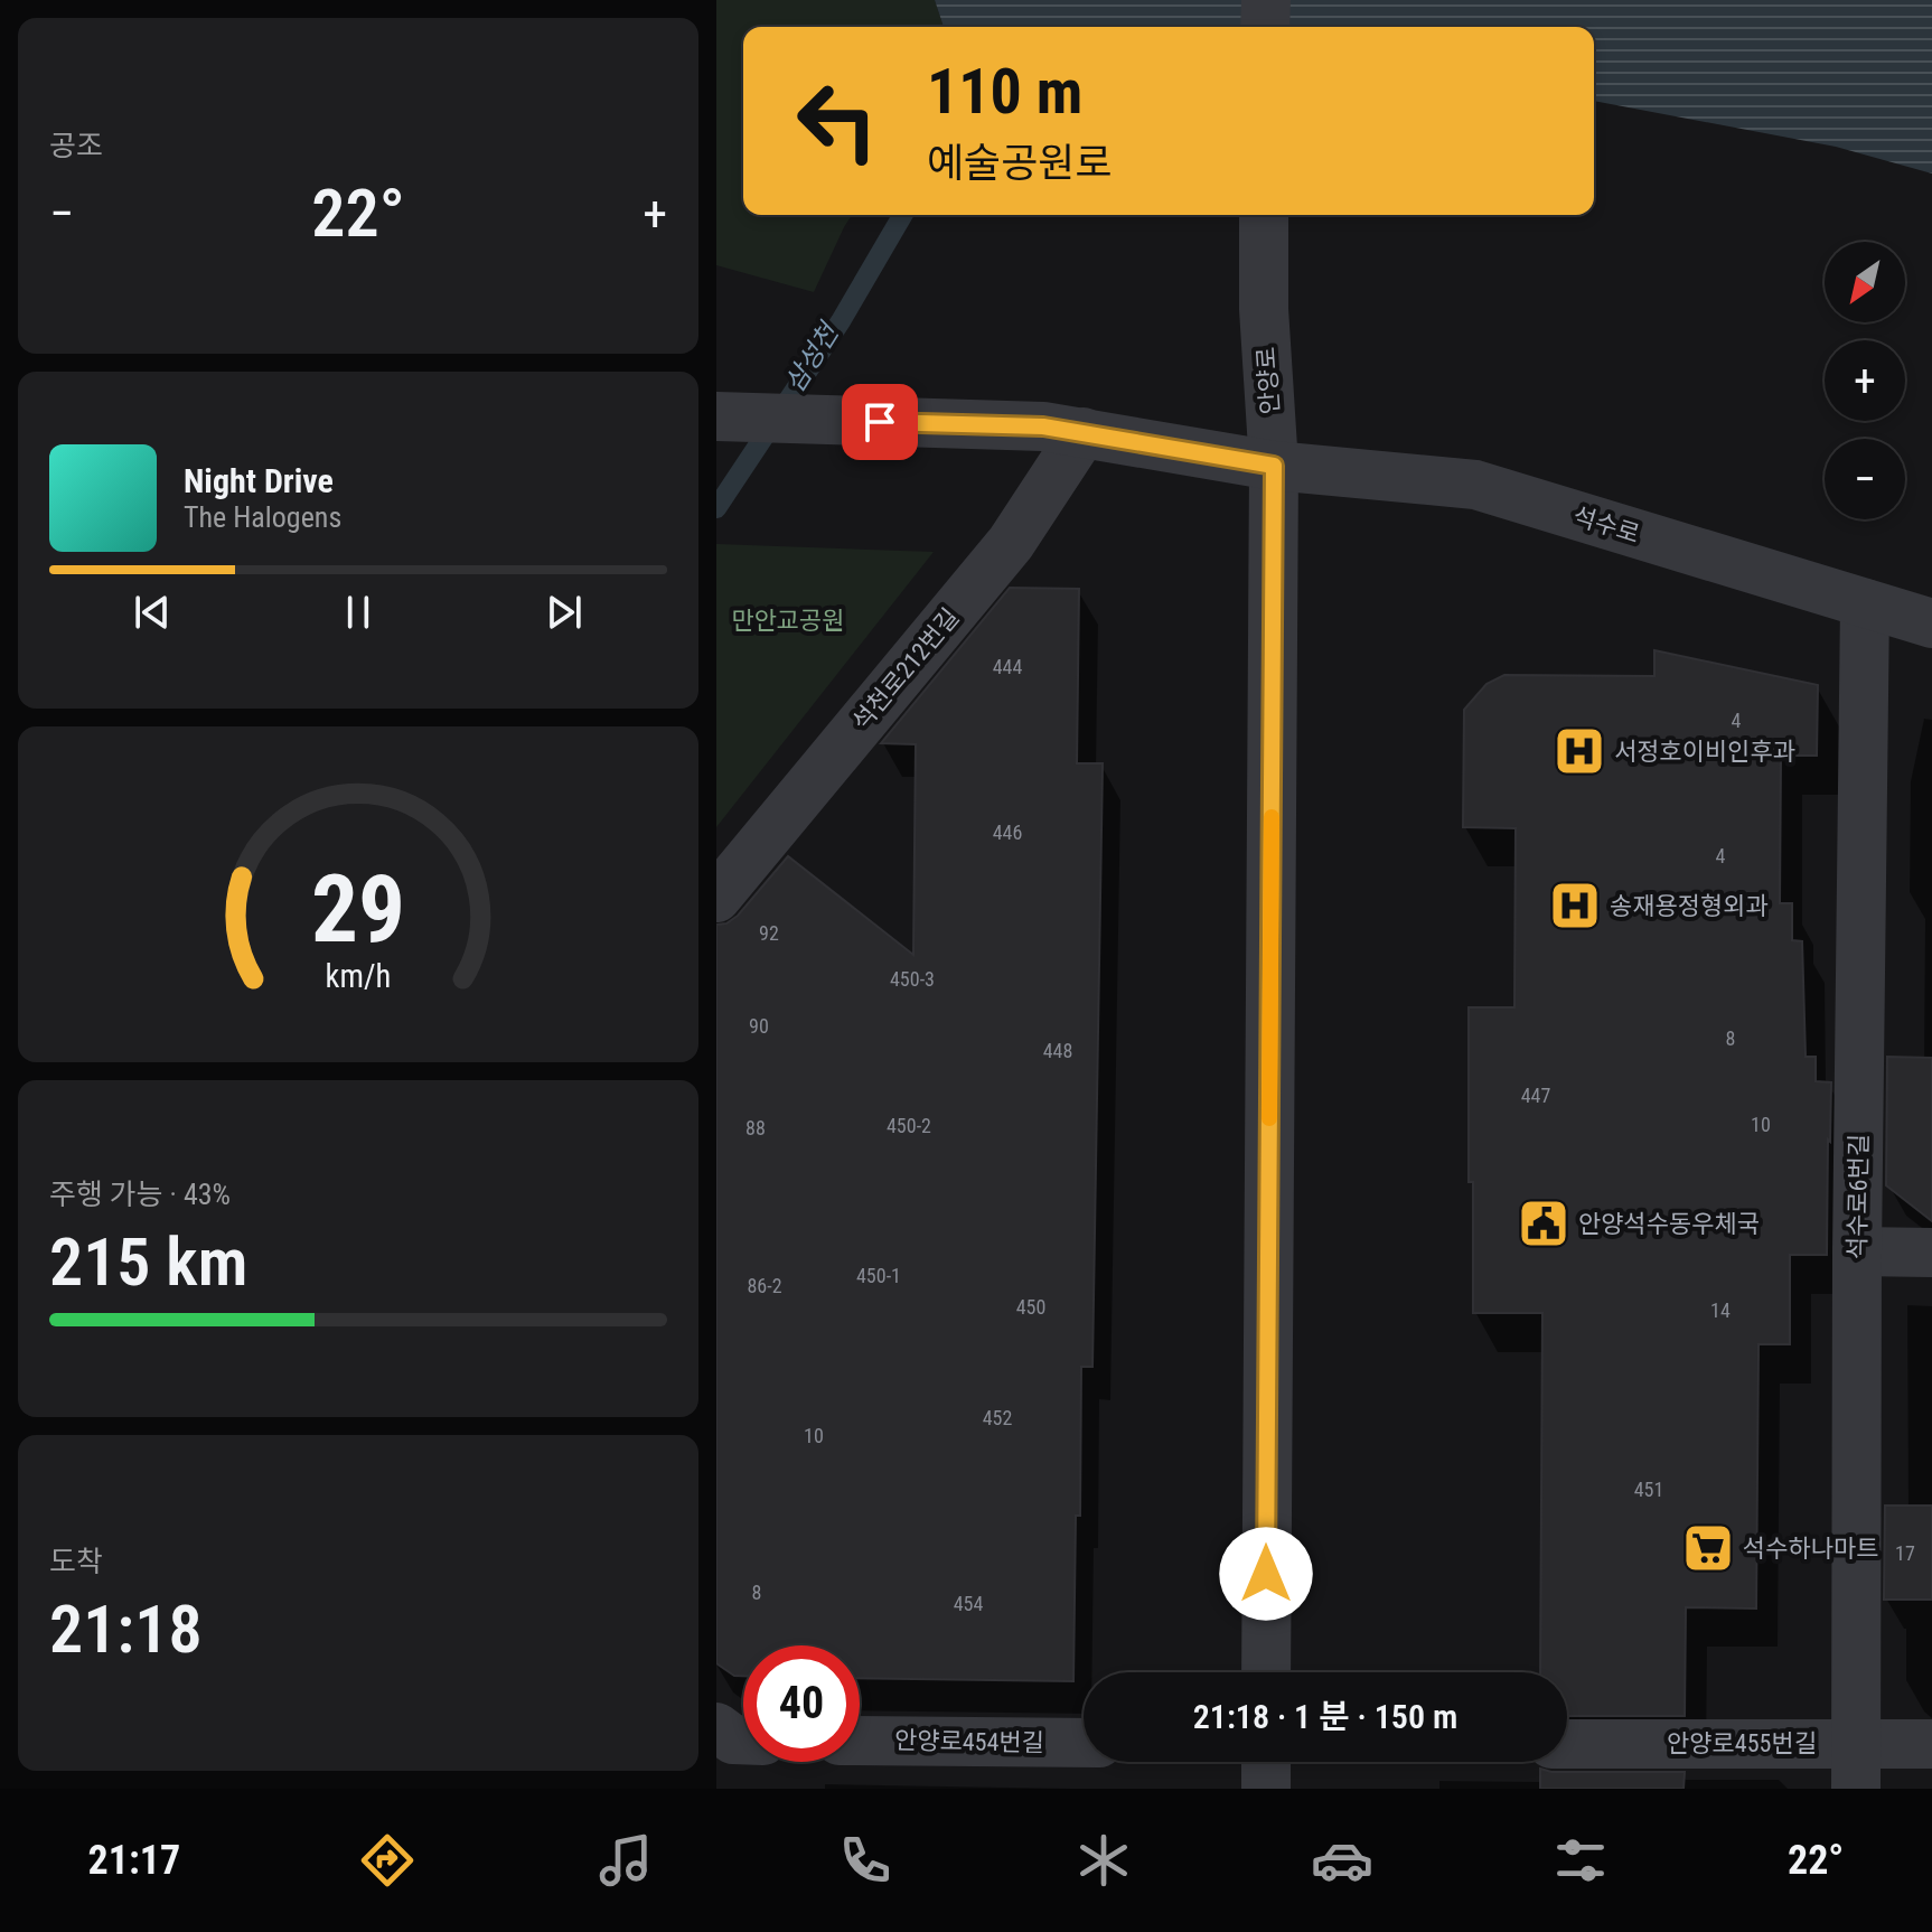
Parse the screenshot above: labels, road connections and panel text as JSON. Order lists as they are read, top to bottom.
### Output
{
  "streets": {
    "street": [
      "안양로",
      "석수로",
      "석천로212번길",
      "석수로6번길",
      "안양로454번길",
      "안양로455번길"
    ]
  },
  "crossings": [
    ["안양로", "석수로"],
    ["석수로", "석천로212번길"],
    ["석수로", "석수로6번길"],
    ["석수로6번길", "안양로455번길"]
  ],
  "water": ["삼성천"],
  "parks": ["만안교공원"],
  "places": {
    "hospital": ["서정호이비인후과", "송재용정형외과"],
    "public building": ["안양석수동우체국"],
    "supermarket": ["석수하나마트"]
  },
  "house_numbers": [
    "444",
    "4",
    "446",
    "4",
    "92",
    "450-3",
    "90",
    "8",
    "448",
    "447",
    "10",
    "450-2",
    "88",
    "450-1",
    "86-2",
    "450",
    "14",
    "452",
    "10",
    "451",
    "17",
    "8",
    "454"
  ],
  "north": "bottom left",
  "page": {
    "tile": [
      "공조",
      ["주행 가능 · 43%", "215 km"],
      ["도착", "21:18"]
    ],
    "turn": ["110 m", "예술공원로"],
    "heat": ["−", "22°", "+"],
    "map_buttons": ["+", "−"],
    "song": ["Night Drive", "The Halogens"],
    "limit": "40",
    "trip": "21:18 · 1 분 · 150 m",
    "tabs": ["21:17", "22°"],
    "gauge": ["29", "km/h"]
  }
}
